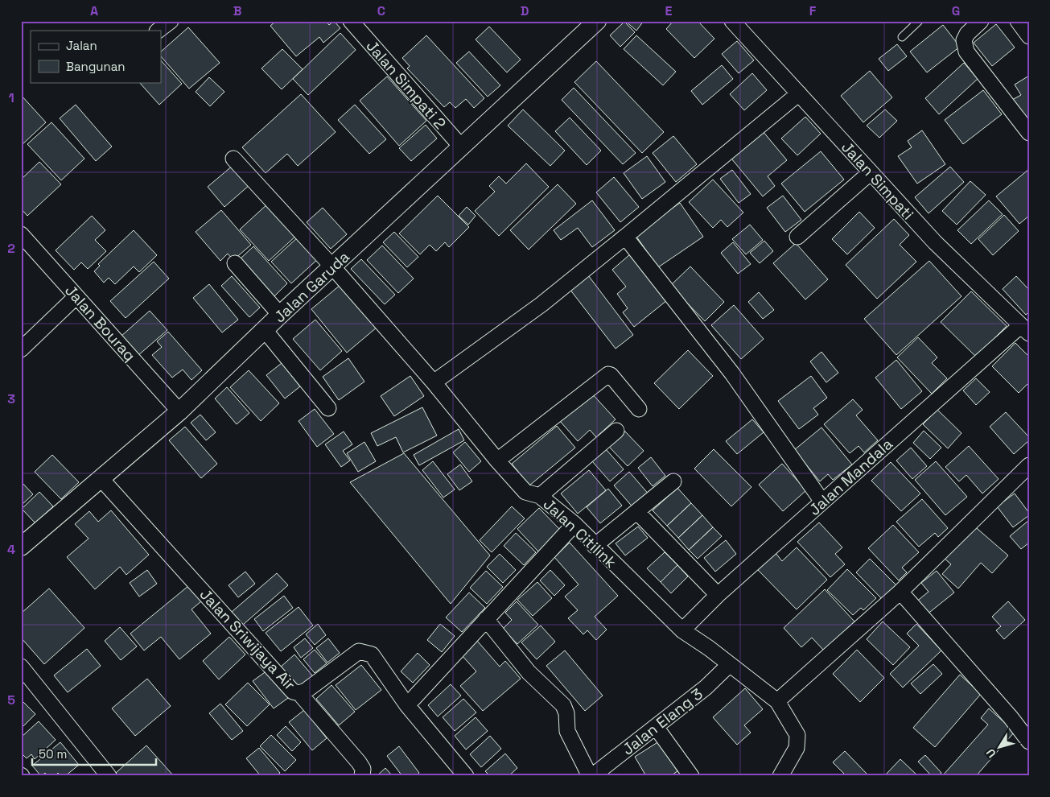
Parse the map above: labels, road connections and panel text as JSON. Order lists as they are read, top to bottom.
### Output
{
  "streets": {
    "street": [
      "Jalan Simpati 2",
      "Jalan Simpati",
      "Jalan Garuda",
      "Jalan Bouraq",
      "Jalan Mandala",
      "Jalan Citilink",
      "Jalan Sriwijaya Air",
      "Jalan Elang 3"
    ]
  },
  "crossings": [
    ["Jalan Simpati 2", "Jalan Garuda"],
    ["Jalan Simpati", "Jalan Mandala"],
    ["Jalan Garuda", "Jalan Bouraq"],
    ["Jalan Garuda", "Jalan Citilink"],
    ["Jalan Garuda", "Jalan Sriwijaya Air"],
    ["Jalan Mandala", "Jalan Citilink"],
    ["Jalan Citilink", "Jalan Elang 3"]
  ],
  "legend": ["Jalan", "Bangunan"],
  "scale_bar": "50 m",
  "north": "bottom left",
  "grid": {
    "columns": [
      "A",
      "B",
      "C",
      "D",
      "E",
      "F",
      "G"
    ],
    "rows": [
      "1",
      "2",
      "3",
      "4",
      "5"
    ]
  }
}
